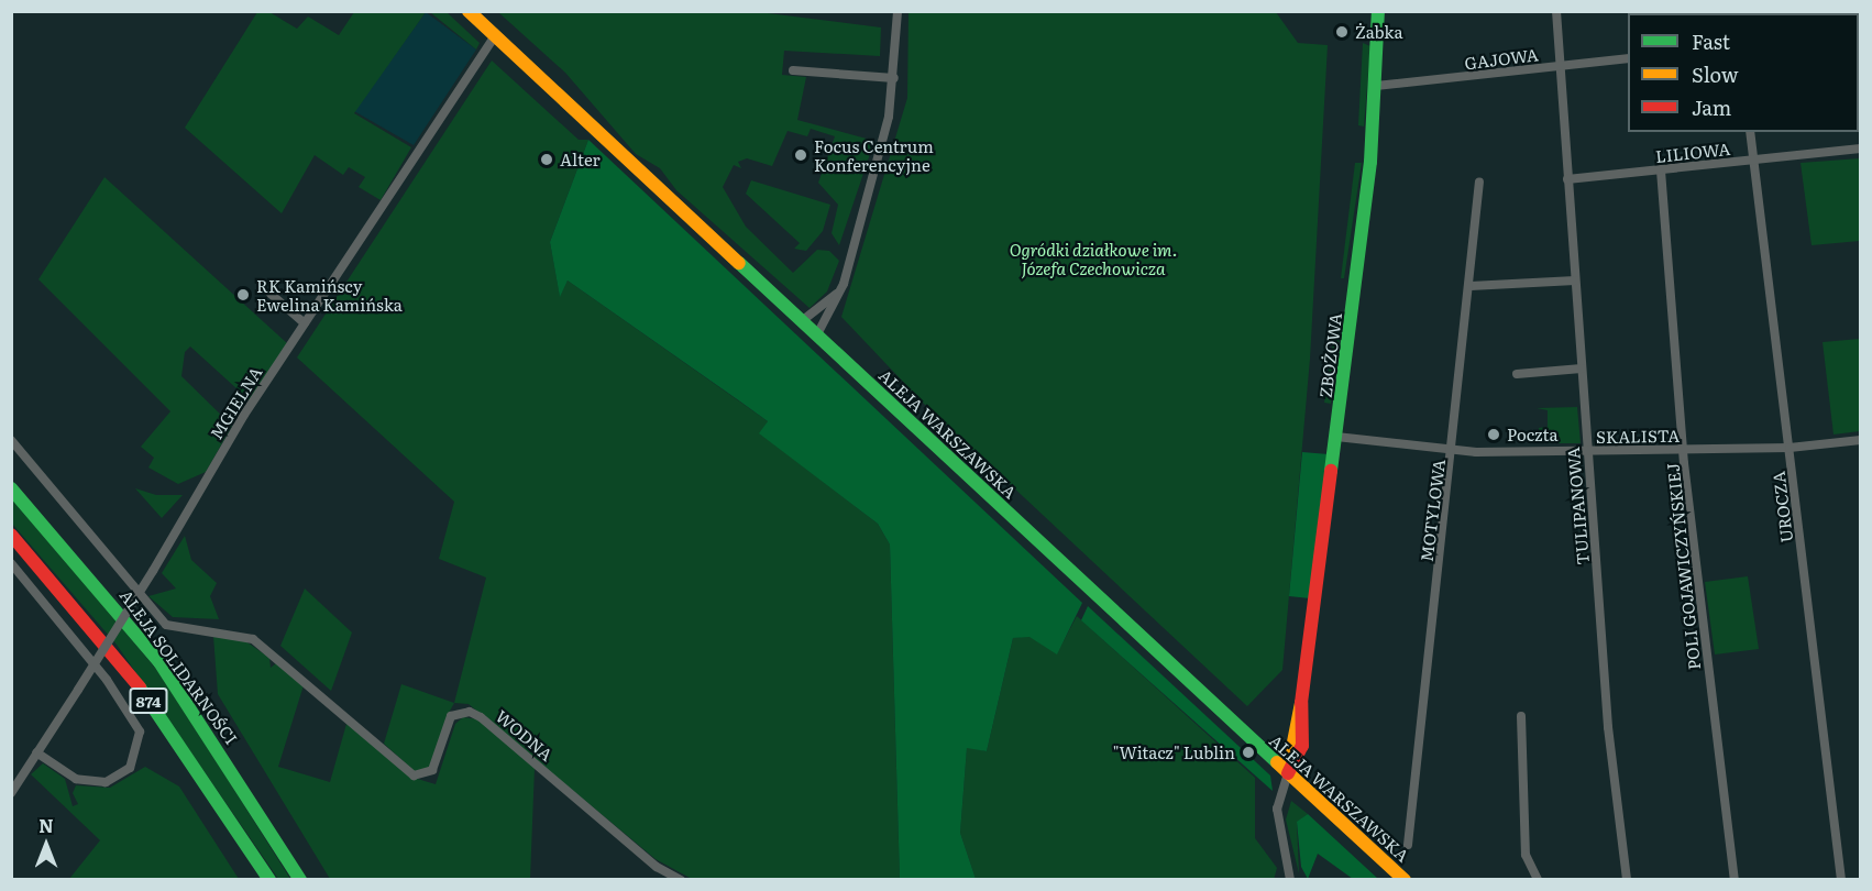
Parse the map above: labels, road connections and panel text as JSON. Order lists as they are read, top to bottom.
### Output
{
  "streets": {
    "street": [
      "GAJOWA",
      "LILIOWA",
      "ZBOŻOWA",
      "MGIELNA",
      "ALEJA WARSZAWSKA",
      "SKALISTA",
      "TULIPANOWA",
      "UROCZA",
      "MOTYLOWA",
      "POLI GOJAWICZYŃSKIEJ",
      "ALEJA SOLIDARNOŚCI",
      "874",
      "WODNA"
    ]
  },
  "crossings": [
    ["GAJOWA", "ZBOŻOWA"],
    ["GAJOWA", "TULIPANOWA"],
    ["LILIOWA", "TULIPANOWA"],
    ["LILIOWA", "UROCZA"],
    ["LILIOWA", "POLI GOJAWICZYŃSKIEJ"],
    ["ZBOŻOWA", "ALEJA WARSZAWSKA"],
    ["ZBOŻOWA", "SKALISTA"],
    ["MGIELNA", "ALEJA WARSZAWSKA"],
    ["SKALISTA", "TULIPANOWA"],
    ["SKALISTA", "UROCZA"],
    ["SKALISTA", "MOTYLOWA"],
    ["SKALISTA", "POLI GOJAWICZYŃSKIEJ"]
  ],
  "parks": ["Ogródki działkowe im. Józefa Czechowicza"],
  "places": [
    "Żabka",
    "Focus Centrum Konferencyjne",
    "Alter",
    "RK Kamińscy Ewelina Kamińska",
    "Poczta",
    "\"Witacz\" Lublin"
  ],
  "legend": ["Fast", "Slow", "Jam"],
  "north": "top"
}
